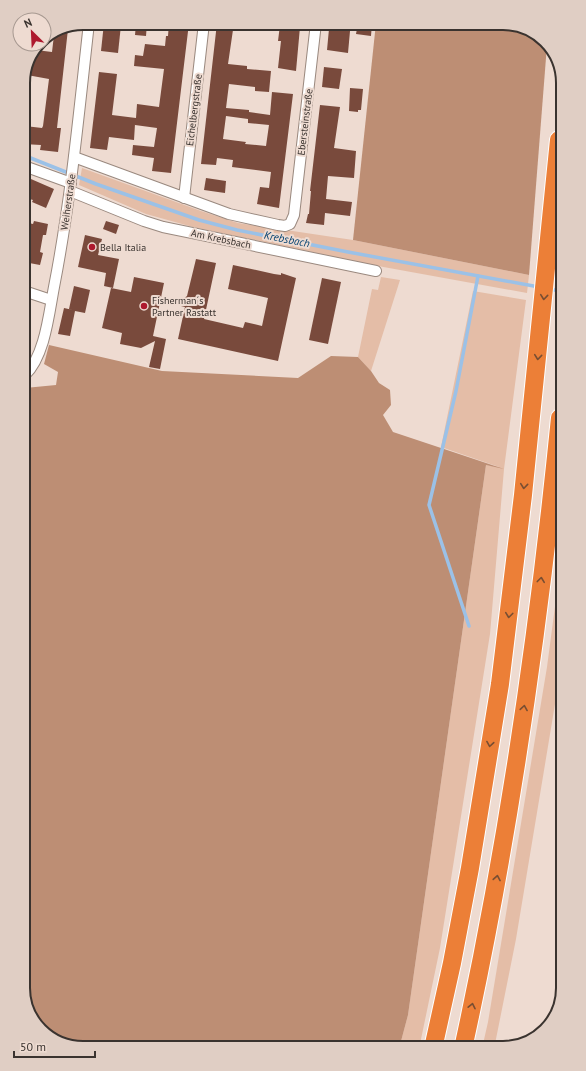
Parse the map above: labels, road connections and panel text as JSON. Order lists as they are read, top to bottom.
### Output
{
  "streets": {
    "street": [
      "Eichelbergstraße",
      "Ebersteinstraße",
      "Weiherstraße",
      "Am Krebsbach"
    ]
  },
  "crossings": [
    ["Eichelbergstraße", "Ebersteinstraße"],
    ["Weiherstraße", "Am Krebsbach"]
  ],
  "water": ["Krebsbach"],
  "places": ["Bella Italia", "Fisherman´s Partner Rastatt"],
  "scale_bar": "50 m",
  "north": "top left"
}
